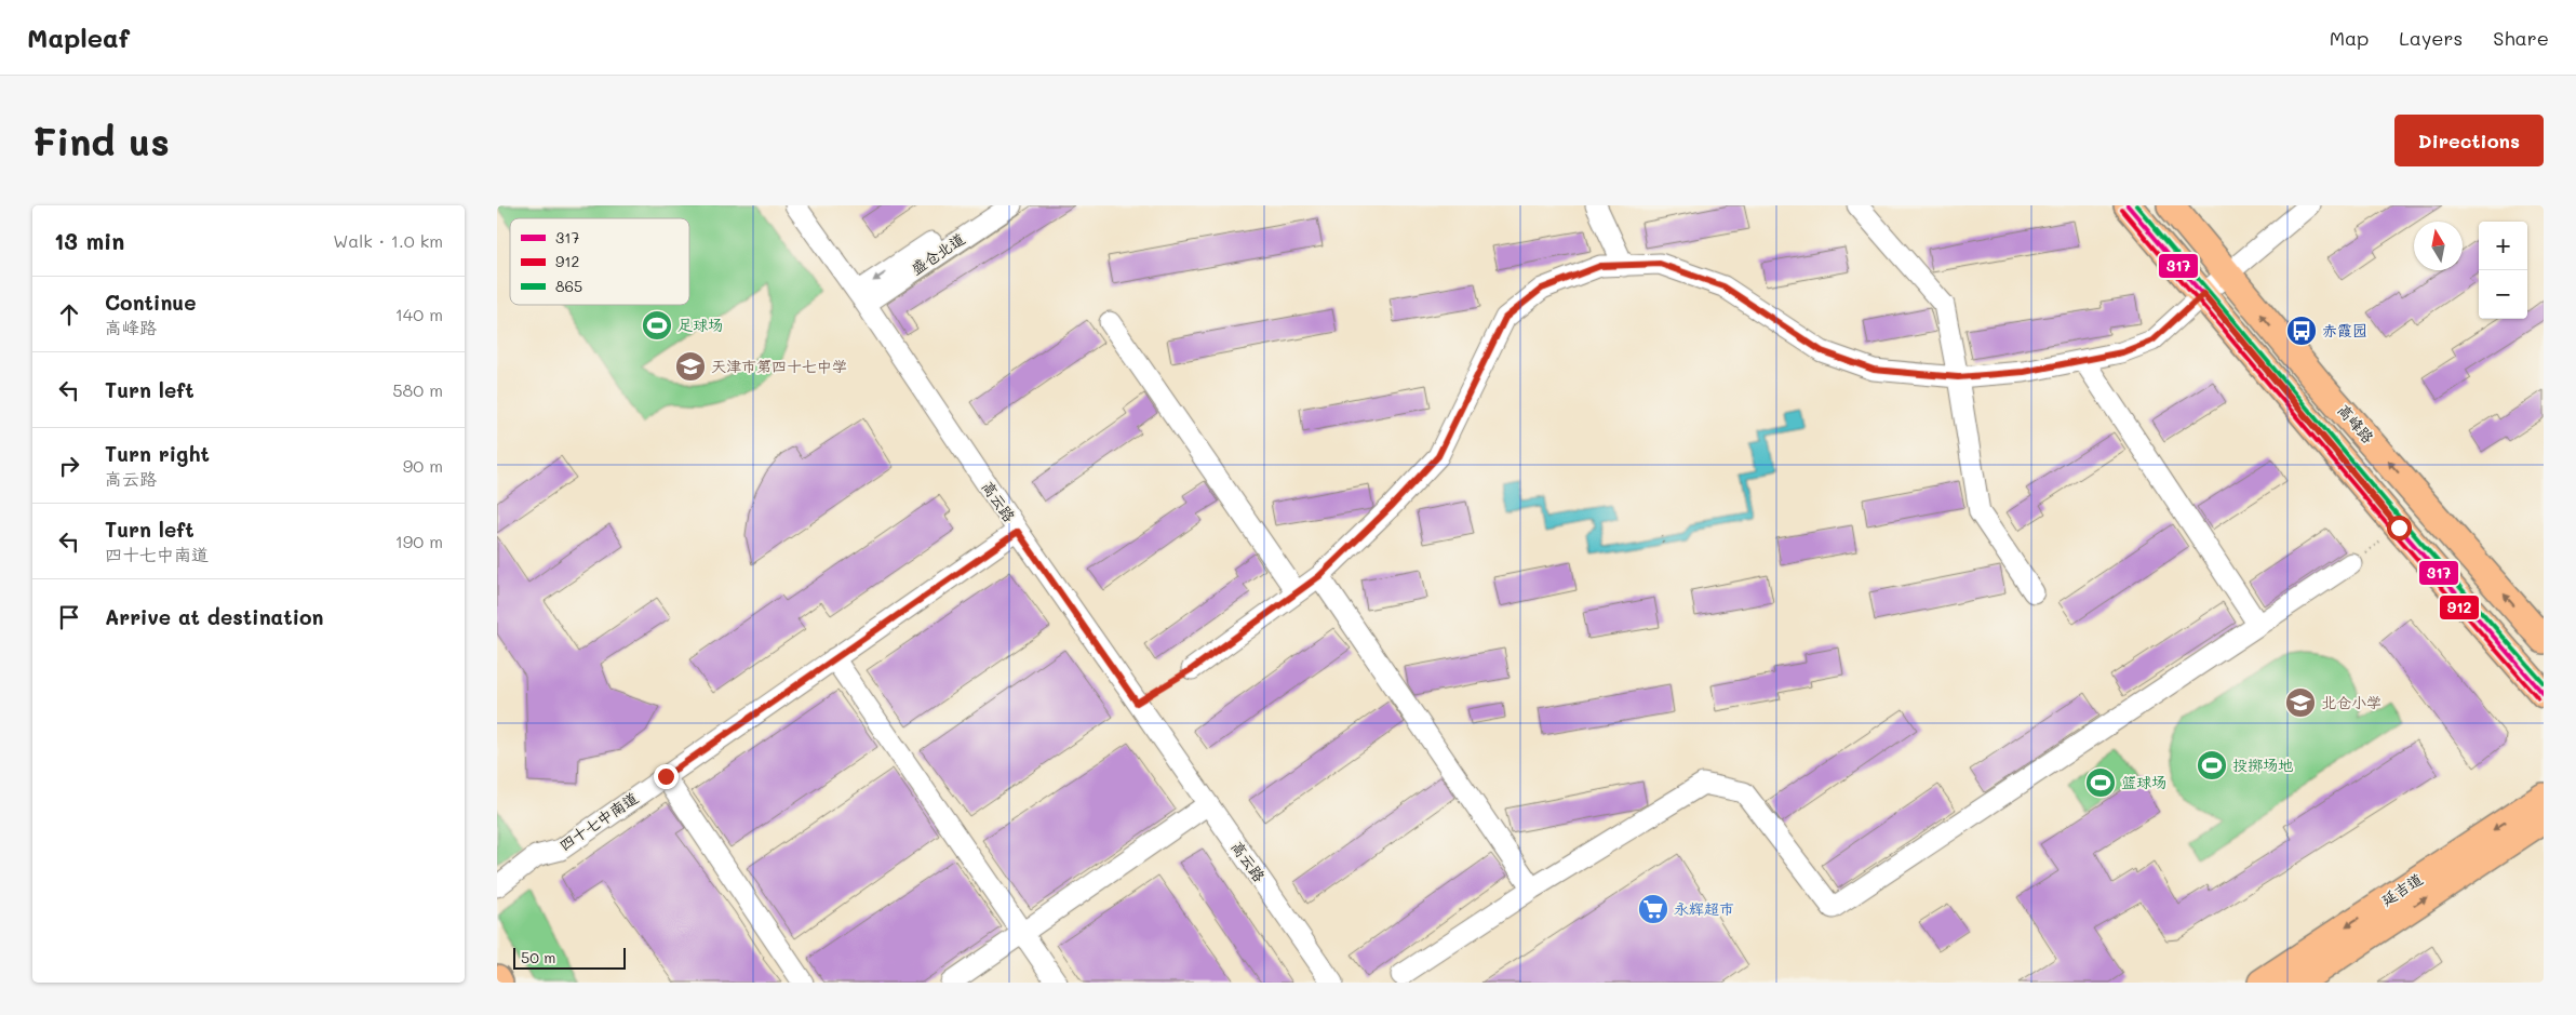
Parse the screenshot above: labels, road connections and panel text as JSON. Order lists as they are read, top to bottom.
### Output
{
  "streets": {
    "main road": ["高峰路", "延吉道"],
    "street": ["盛仓北道", "高云路", "四十七中南道"]
  },
  "crossings": [
    ["盛仓北道", "高云路"],
    ["高云路", "四十七中南道"]
  ],
  "places": {
    "sports": ["足球场", "投掷场地", "篮球场"],
    "bus stop": ["赤霞园"],
    "school or university": ["天津市第四十七中学", "北仓小学"],
    "supermarket": ["永辉超市"]
  },
  "lines": ["transit line 317", "transit line 865", "transit line 912"],
  "legend": ["317", "912", "865"],
  "scale_bar": "50 m",
  "north": "top",
  "page": {
    "header": "Mapleaf",
    "nav": ["Map", "Layers", "Share"],
    "buttons": "Directions",
    "title": "Find us",
    "heading": ["13 min", "Walk · 1.0 km"],
    "map_buttons": ["+", "−"],
    "list": [
      ["Continue", "高峰路", "140 m"],
      ["Turn left", "580 m"],
      ["Turn right", "高云路", "90 m"],
      ["Turn left", "四十七中南道", "190 m"],
      "Arrive at destination"
    ],
    "scale": "50 m"
  }
}
